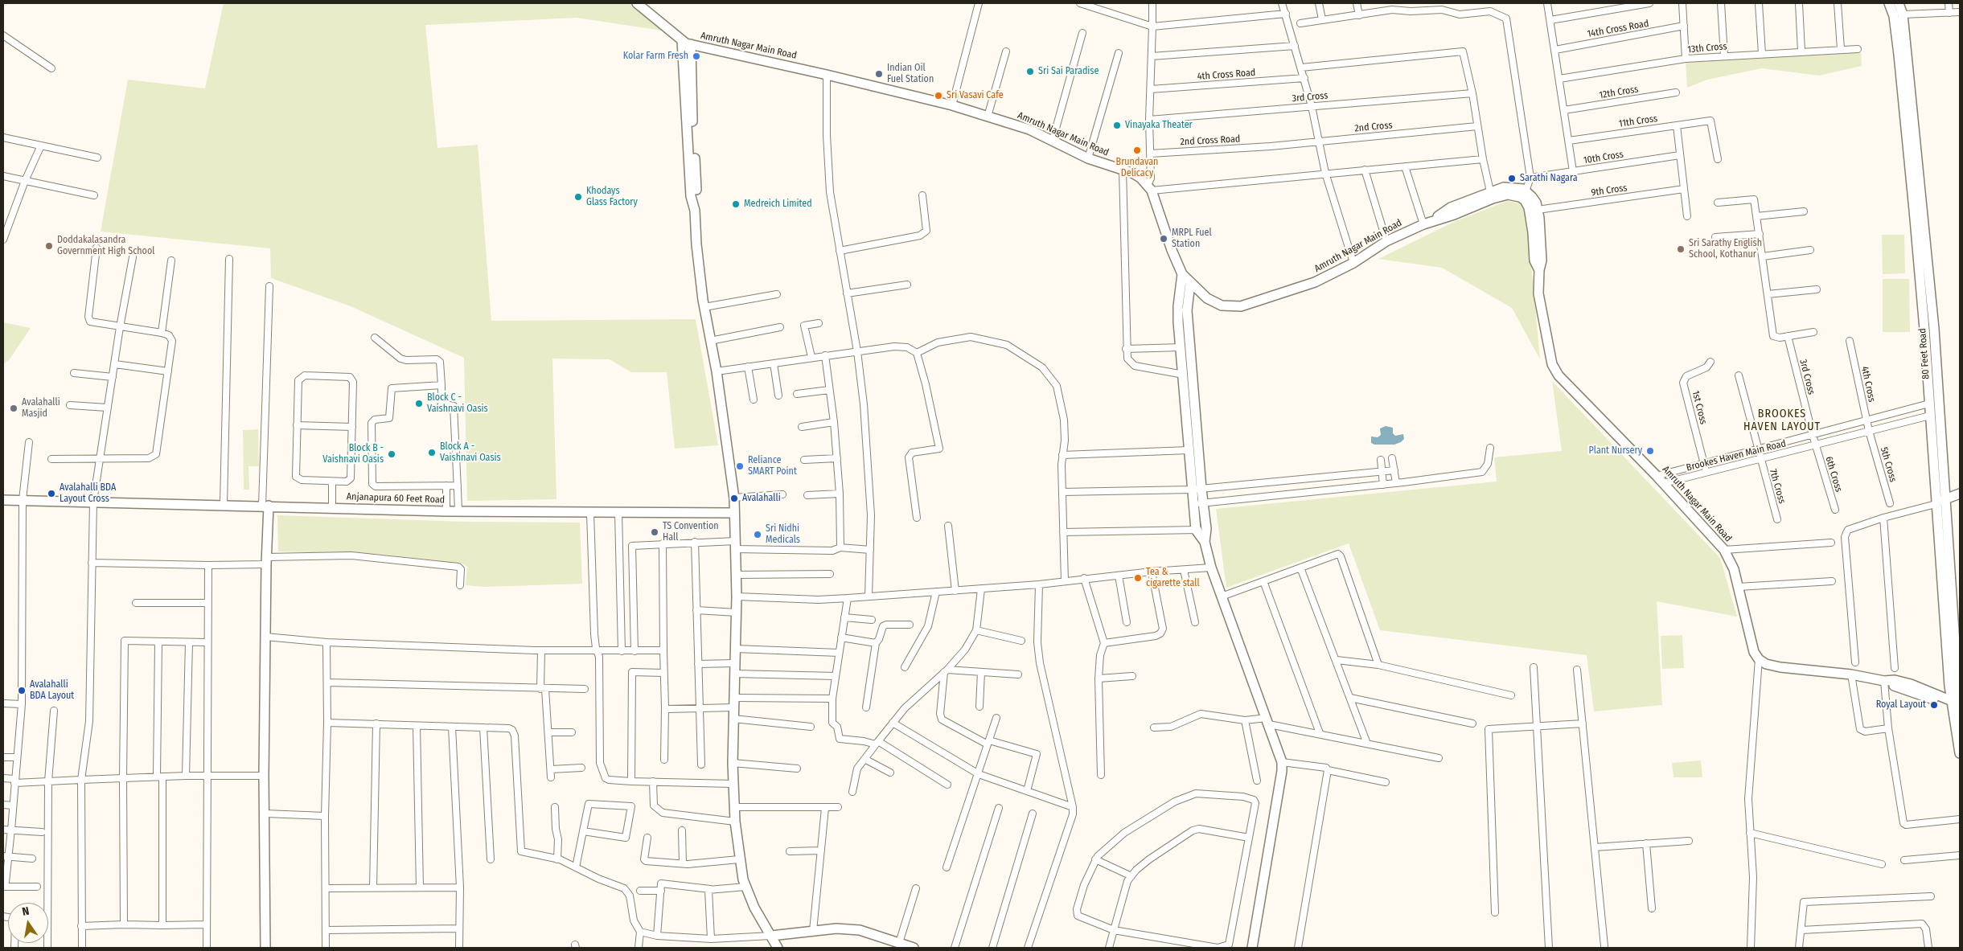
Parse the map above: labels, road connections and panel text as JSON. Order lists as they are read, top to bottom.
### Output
{
  "streets": {
    "street": [
      "14th Cross Road",
      "Amruth Nagar Main Road",
      "13th Cross",
      "4th Cross Road",
      "12th Cross",
      "3rd Cross",
      "11th Cross",
      "2nd Cross",
      "2nd Cross Road",
      "10th Cross",
      "9th Cross",
      "80 Feet Road",
      "4th Cross",
      "1st Cross",
      "Brookes Haven Main Road",
      "5th Cross",
      "6th Cross",
      "7th Cross",
      "Anjanapura 60 Feet Road"
    ]
  },
  "crossings": [
    ["Amruth Nagar Main Road", "9th Cross"],
    ["Amruth Nagar Main Road", "Brookes Haven Main Road"],
    ["3rd Cross", "Brookes Haven Main Road"],
    ["3rd Cross", "6th Cross"],
    ["2nd Cross", "2nd Cross Road"],
    ["80 Feet Road", "Brookes Haven Main Road"],
    ["4th Cross", "Brookes Haven Main Road"],
    ["4th Cross", "5th Cross"],
    ["1st Cross", "Brookes Haven Main Road"],
    ["Brookes Haven Main Road", "5th Cross"],
    ["Brookes Haven Main Road", "6th Cross"],
    ["Brookes Haven Main Road", "7th Cross"]
  ],
  "districts": ["BROOKES HAVEN LAYOUT"],
  "places": [
    "Kolar Farm Fresh",
    "Sri Sai Paradise",
    "Indian Oil Fuel Station",
    "Sri Vasavi Cafe",
    "Vinayaka Theater",
    "Brundavan Delicacy",
    "Sarathi Nagara",
    "Khodays Glass Factory",
    "Medreich Limited",
    "MRPL Fuel Station",
    "Doddakalasandra Government High School",
    "Sri Sarathy English School, Kothanur",
    "Block C - Vaishnavi Oasis",
    "Avalahalli Masjid",
    "Plant Nursery",
    "Block A - Vaishnavi Oasis",
    "Block B - Vaishnavi Oasis",
    "Reliance SMART Point",
    "Avalahalli BDA Layout Cross",
    "Avalahalli",
    "TS Convention Hall",
    "Sri Nidhi Medicals",
    "Tea & cigarette stall",
    "Avalahalli BDA Layout",
    "Royal Layout"
  ],
  "north": "top"
}
